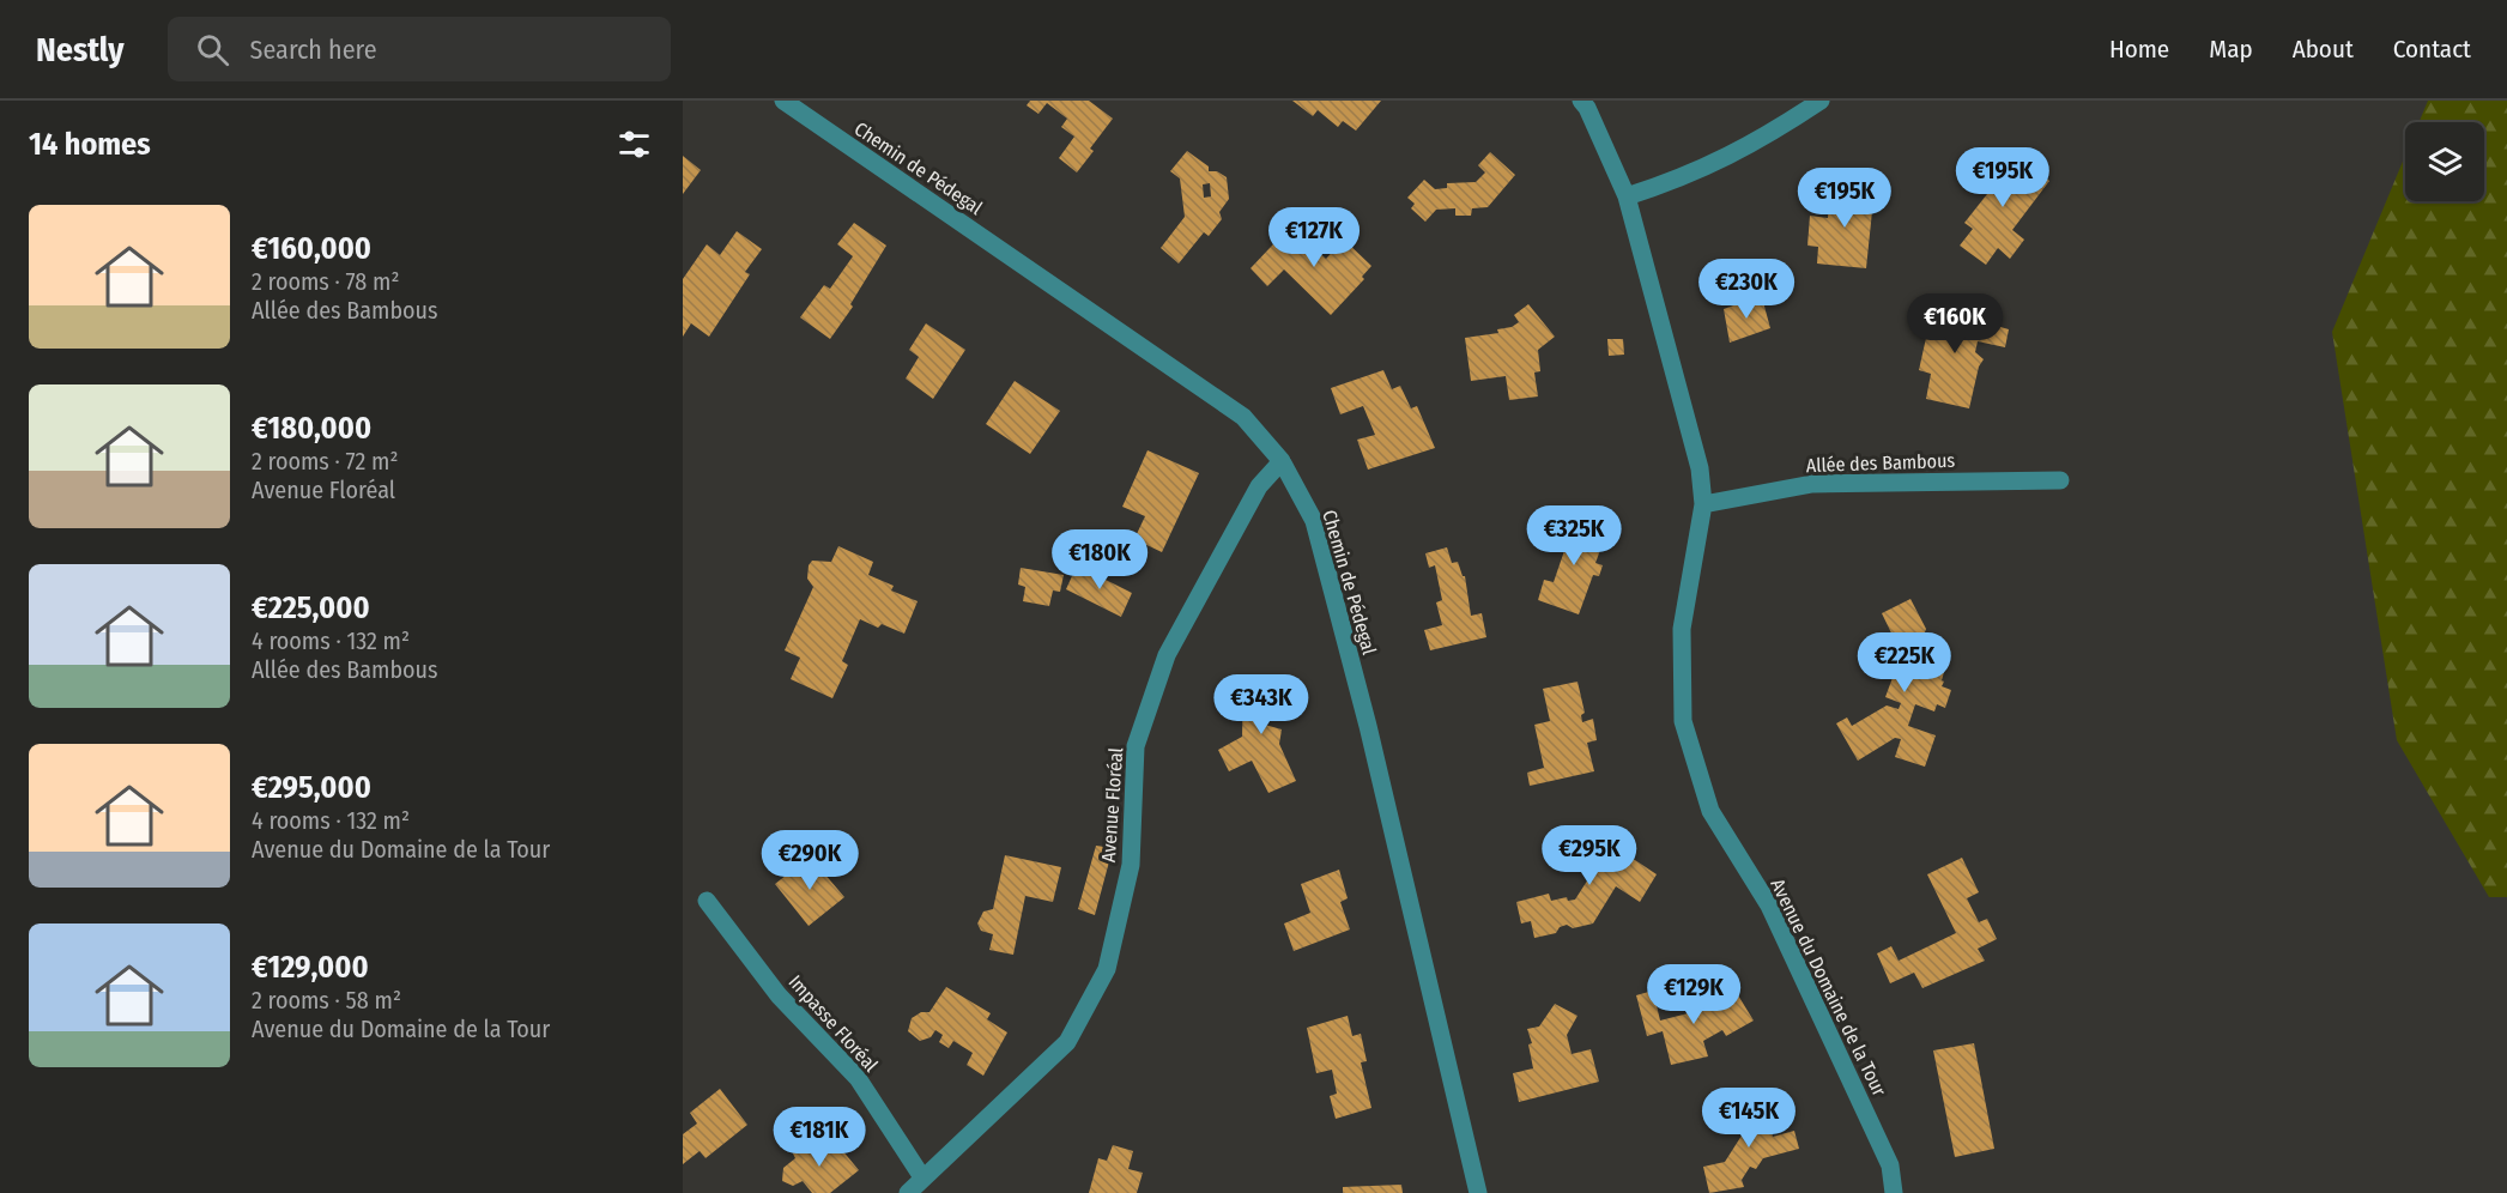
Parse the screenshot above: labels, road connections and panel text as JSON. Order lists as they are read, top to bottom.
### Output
{
  "streets": {
    "street": [
      "Chemin de Pédegal",
      "Allée des Bambous",
      "Avenue Floréal",
      "Avenue du Domaine de la Tour",
      "Impasse Floréal"
    ]
  },
  "crossings": [
    ["Chemin de Pédegal", "Avenue Floréal"],
    ["Allée des Bambous", "Avenue du Domaine de la Tour"],
    ["Avenue Floréal", "Impasse Floréal"]
  ],
  "page": {
    "header": "Nestly",
    "search": "Search here",
    "nav": [
      "Home",
      "Map",
      "About",
      "Contact"
    ],
    "heading": "14 homes",
    "price": [
      "€195K",
      "€195K",
      "€127K",
      "€230K",
      "€160K",
      "€325K",
      "€180K",
      "€225K",
      "€343K",
      "€295K",
      "€290K",
      "€129K",
      "€145K",
      "€181K"
    ],
    "list": [
      {
        "name": "€160,000",
        "note": "2 rooms · 78 m² · Allée des Bambous"
      },
      {
        "name": "€180,000",
        "note": "2 rooms · 72 m² · Avenue Floréal"
      },
      {
        "name": "€225,000",
        "note": "4 rooms · 132 m² · Allée des Bambous"
      },
      {
        "name": "€295,000",
        "note": "4 rooms · 132 m² · Avenue du Domaine de la Tour"
      },
      {
        "name": "€129,000",
        "note": "2 rooms · 58 m² · Avenue du Domaine de la Tour"
      }
    ]
  }
}
